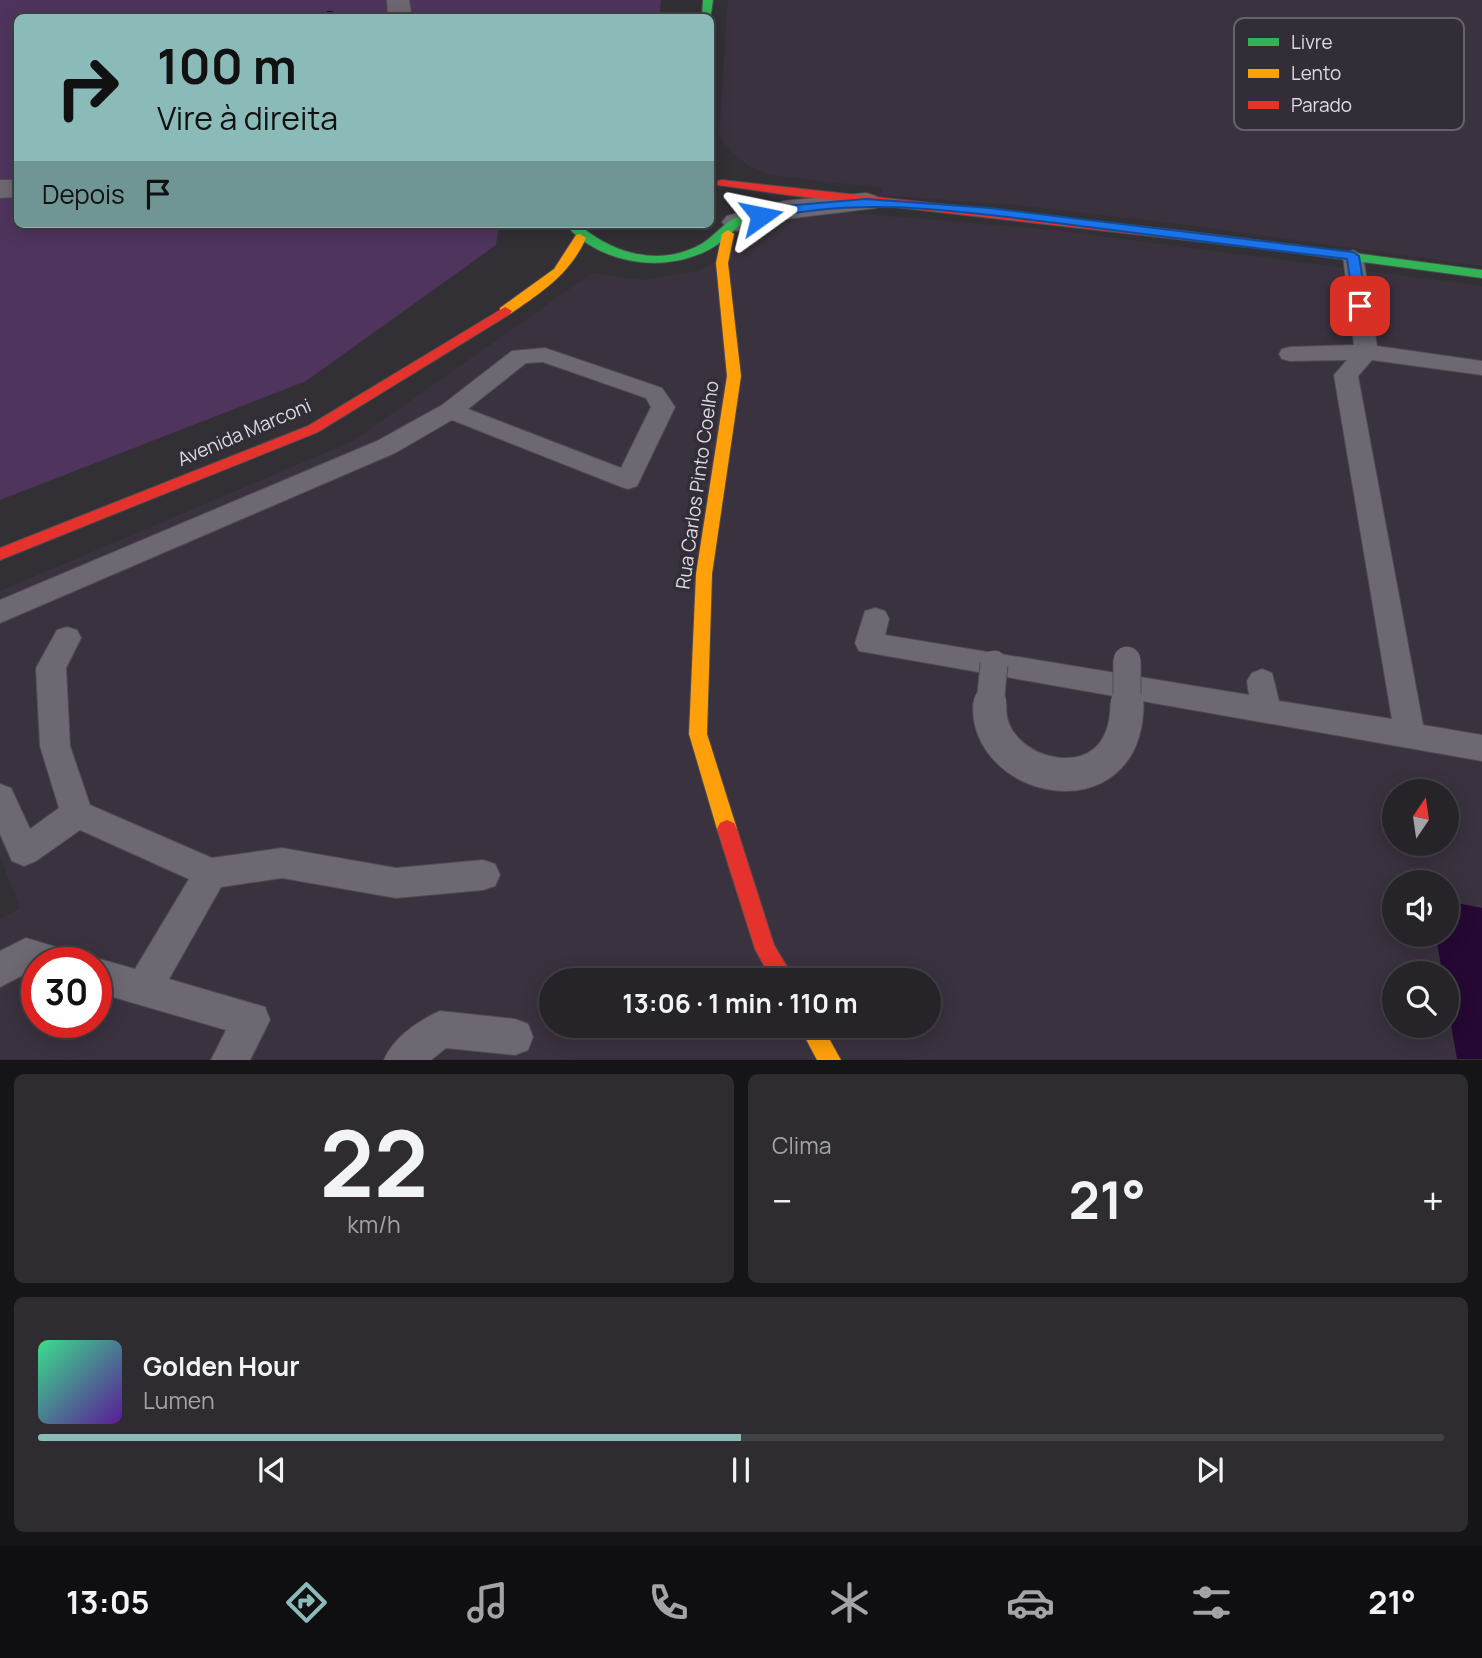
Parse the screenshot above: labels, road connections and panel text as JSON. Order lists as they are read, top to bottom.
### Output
{
  "streets": {
    "street": ["Avenida Marconi", "Rua Carlos Pinto Coelho"]
  },
  "legend": ["Livre", "Lento", "Parado"],
  "north": "top",
  "page": {
    "turn": ["100 m", "Vire à direita"],
    "then": "Depois",
    "limit": "30",
    "trip": "13:06 · 1 min · 110 m",
    "tile": [
      ["22", "km/h"],
      "Clima"
    ],
    "heat": ["−", "21°", "+"],
    "song": ["Golden Hour", "Lumen"],
    "tabs": ["13:05", "21°"]
  }
}
